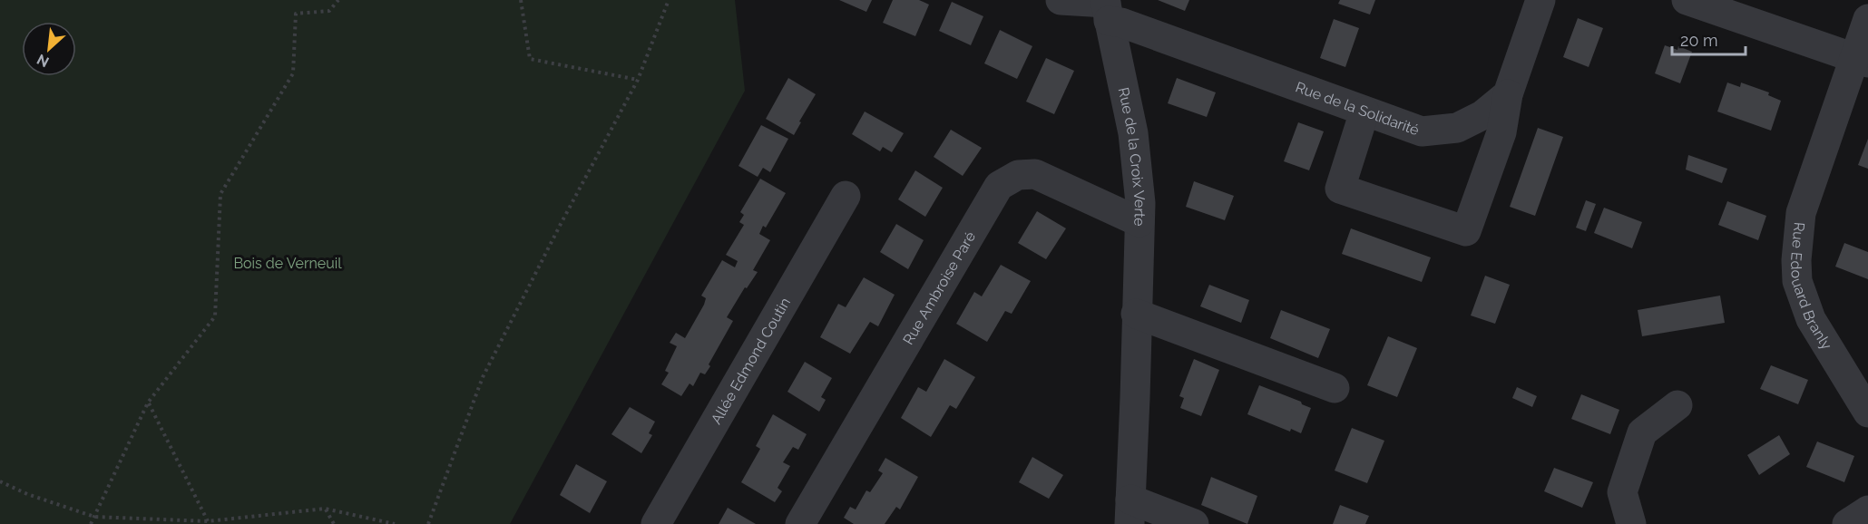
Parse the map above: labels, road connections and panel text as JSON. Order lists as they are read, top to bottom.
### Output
{
  "streets": {
    "street": [
      "Rue de la Solidarité",
      "Rue de la Croix Verte",
      "Rue Edouard Branly",
      "Rue Ambroise Paré",
      "Allée Edmond Coutin"
    ]
  },
  "crossings": [
    ["Rue de la Solidarité", "Rue de la Croix Verte"],
    ["Rue de la Croix Verte", "Rue Ambroise Paré"]
  ],
  "parks": ["Bois de Verneuil"],
  "scale_bar": "20 m",
  "north": "bottom left"
}
